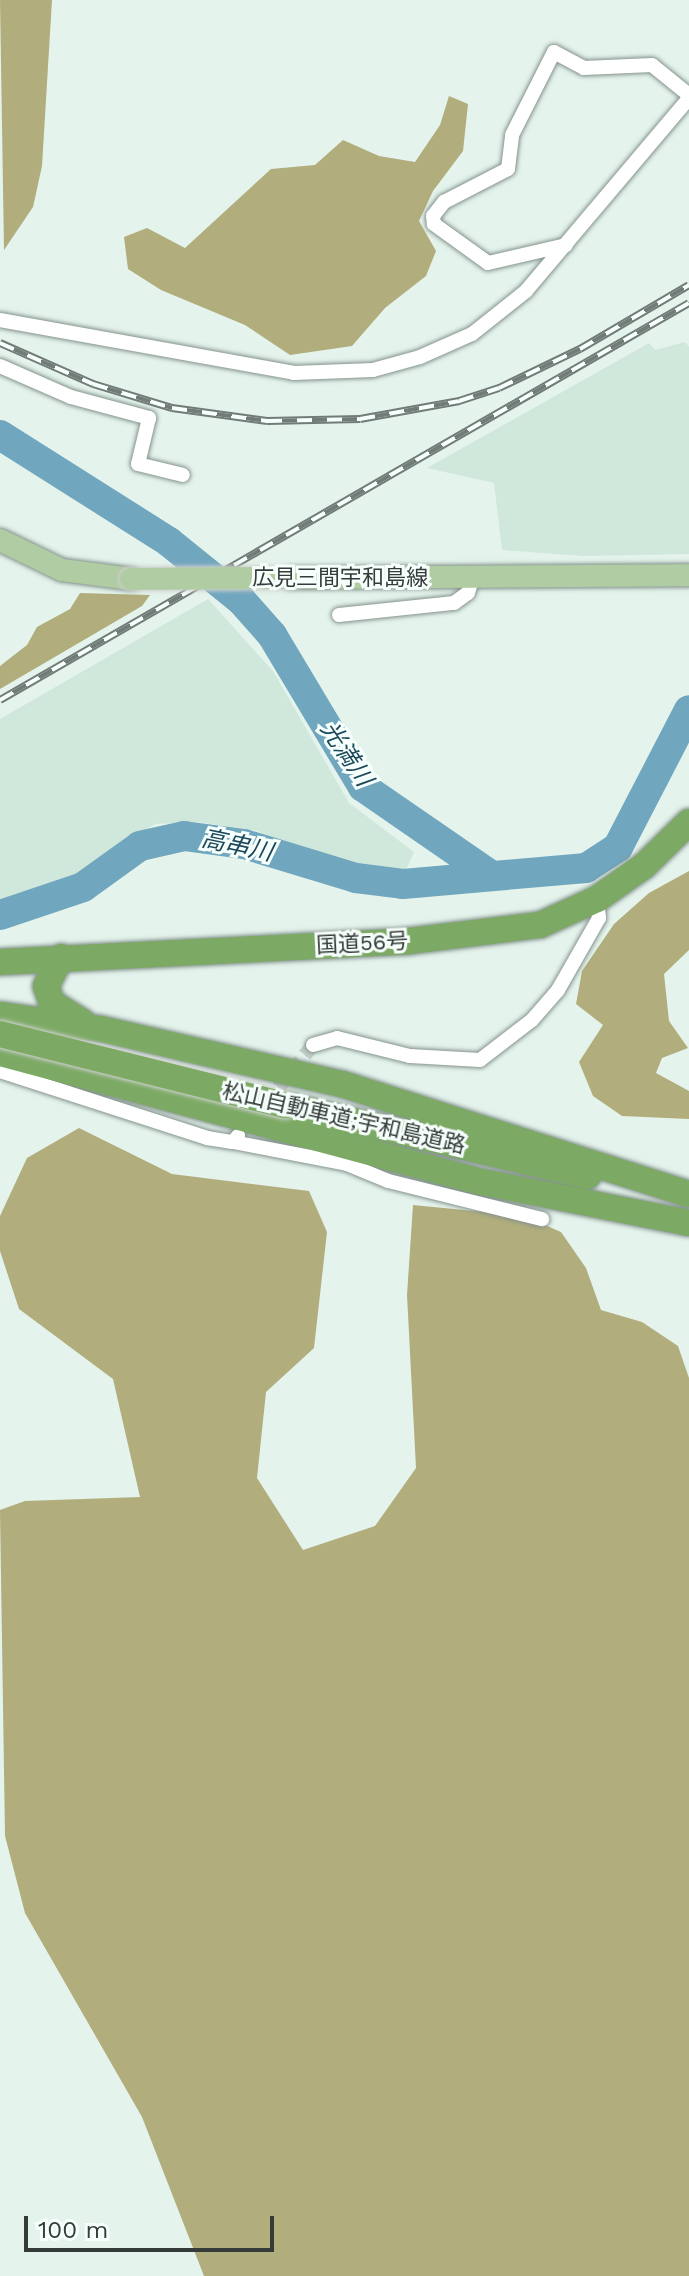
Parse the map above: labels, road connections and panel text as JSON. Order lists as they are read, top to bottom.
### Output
{
  "streets": {
    "highway": ["国道56号", "松山自動車道;宇和島道路"],
    "main road": ["広見三間宇和島線"]
  },
  "water": ["光満川", "高串川"],
  "scale_bar": "100 m"
}
